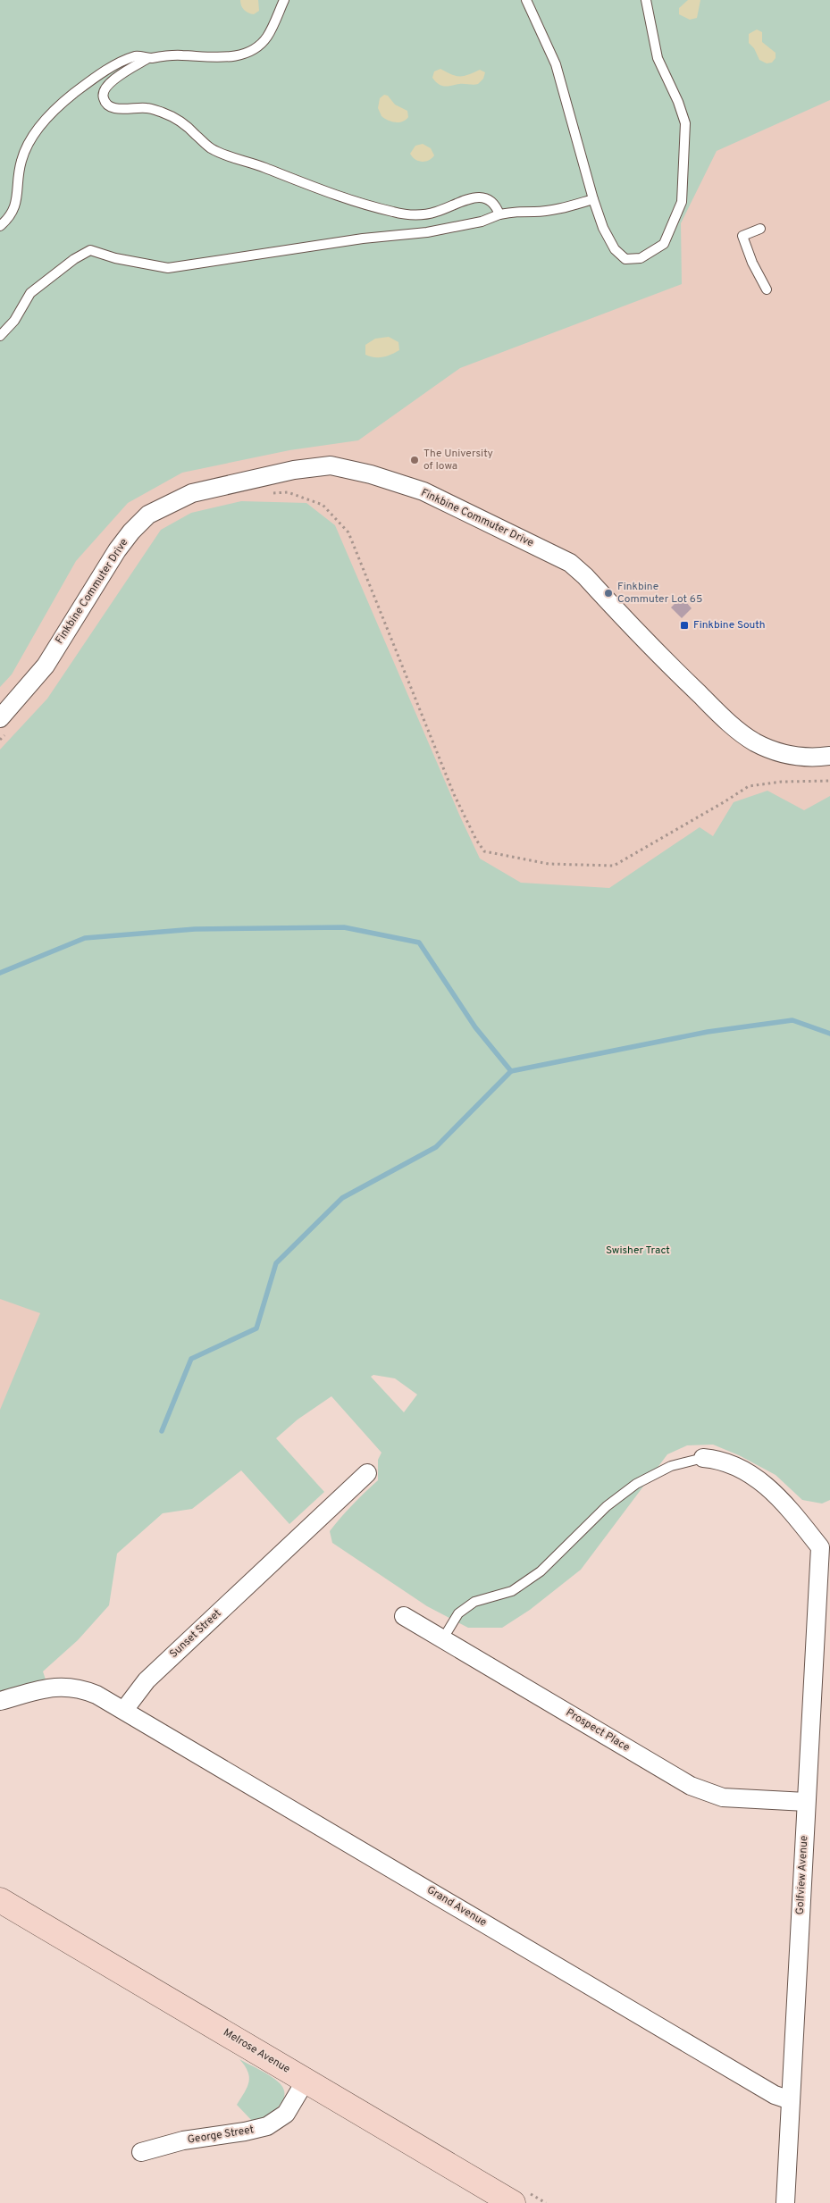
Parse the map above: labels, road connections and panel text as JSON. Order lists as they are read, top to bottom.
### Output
{
  "streets": {
    "main road": ["Melrose Avenue"],
    "street": [
      "Finkbine Commuter Drive",
      "Sunset Street",
      "Prospect Place",
      "Golfview Avenue",
      "Grand Avenue",
      "George Street"
    ]
  },
  "crossings": [
    ["Sunset Street", "Grand Avenue"],
    ["Prospect Place", "Golfview Avenue"],
    ["Golfview Avenue", "Grand Avenue"],
    ["Melrose Avenue", "George Street"]
  ],
  "parks": ["Swisher Tract"],
  "places": {
    "other": ["The University of Iowa", "Finkbine Commuter Lot 65"],
    "transit": ["Finkbine South"]
  }
}
